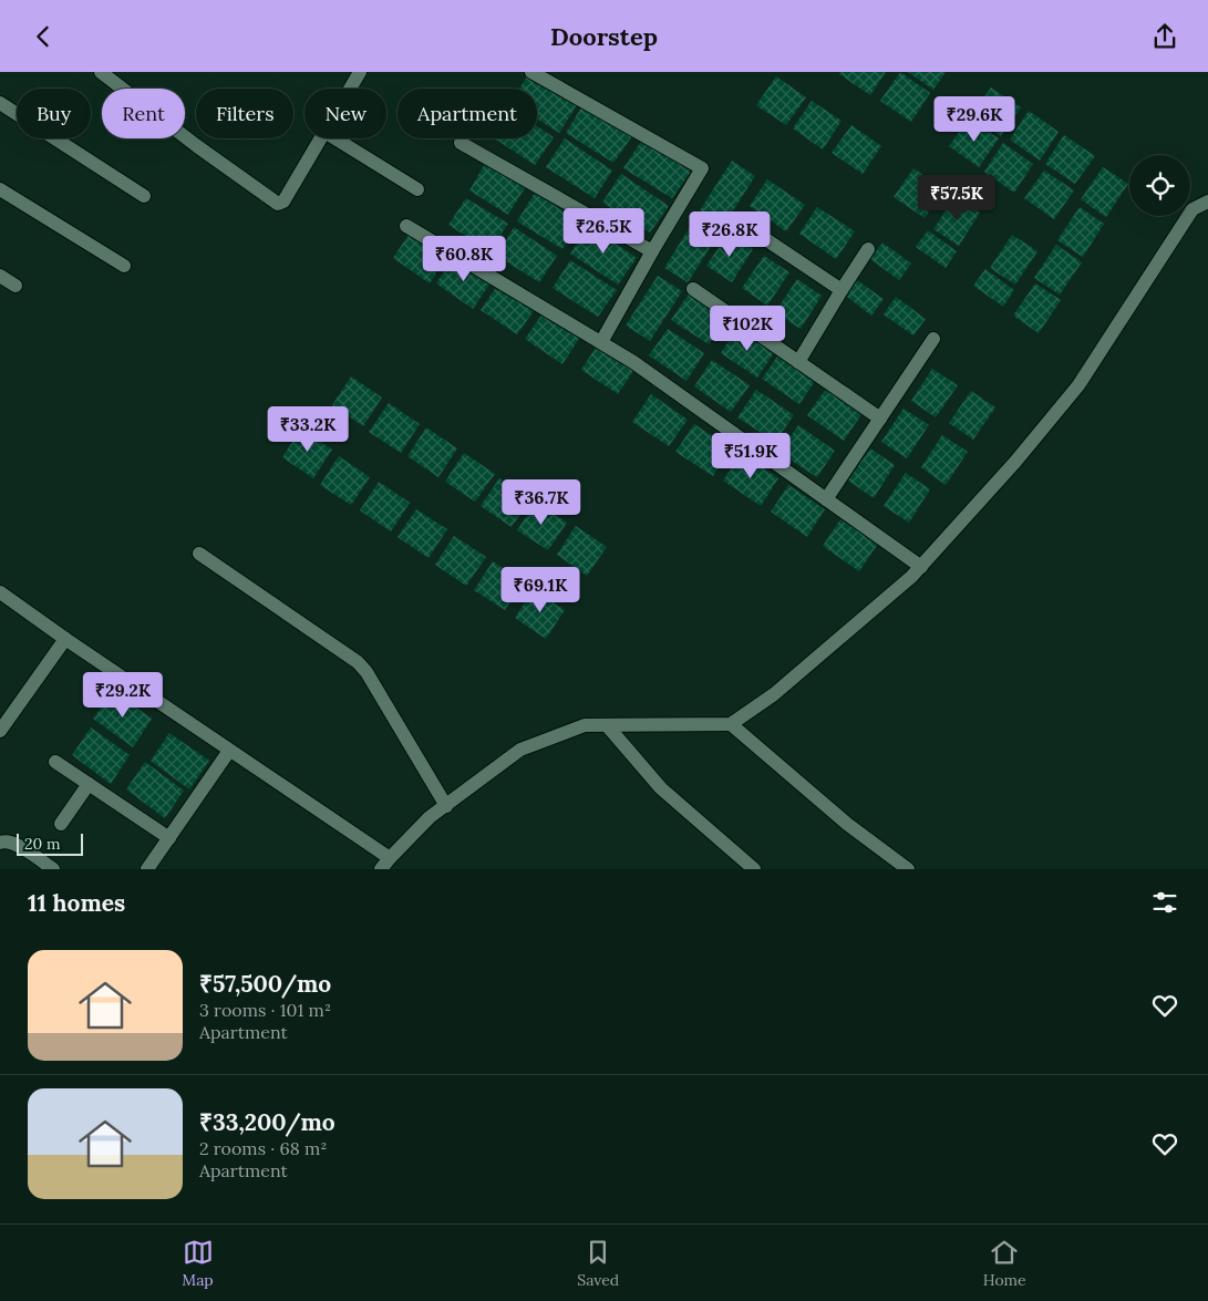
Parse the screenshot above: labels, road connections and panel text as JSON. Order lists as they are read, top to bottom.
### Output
{
  "scale_bar": "20 m",
  "page": {
    "header": "Doorstep",
    "chip": [
      "Buy",
      "Rent",
      "Filters",
      "New",
      "Apartment"
    ],
    "price": [
      "₹29.6K",
      "₹57.5K",
      "₹26.5K",
      "₹26.8K",
      "₹60.8K",
      "₹102K",
      "₹33.2K",
      "₹51.9K",
      "₹36.7K",
      "₹69.1K",
      "₹29.2K"
    ],
    "scale": "20 m",
    "heading": "11 homes",
    "list": [
      {
        "name": "₹57,500/mo",
        "note": "3 rooms · 101 m² · Apartment"
      },
      {
        "name": "₹33,200/mo",
        "note": "2 rooms · 68 m² · Apartment"
      }
    ],
    "tabs": ["Map", "Saved", "Home"]
  }
}
